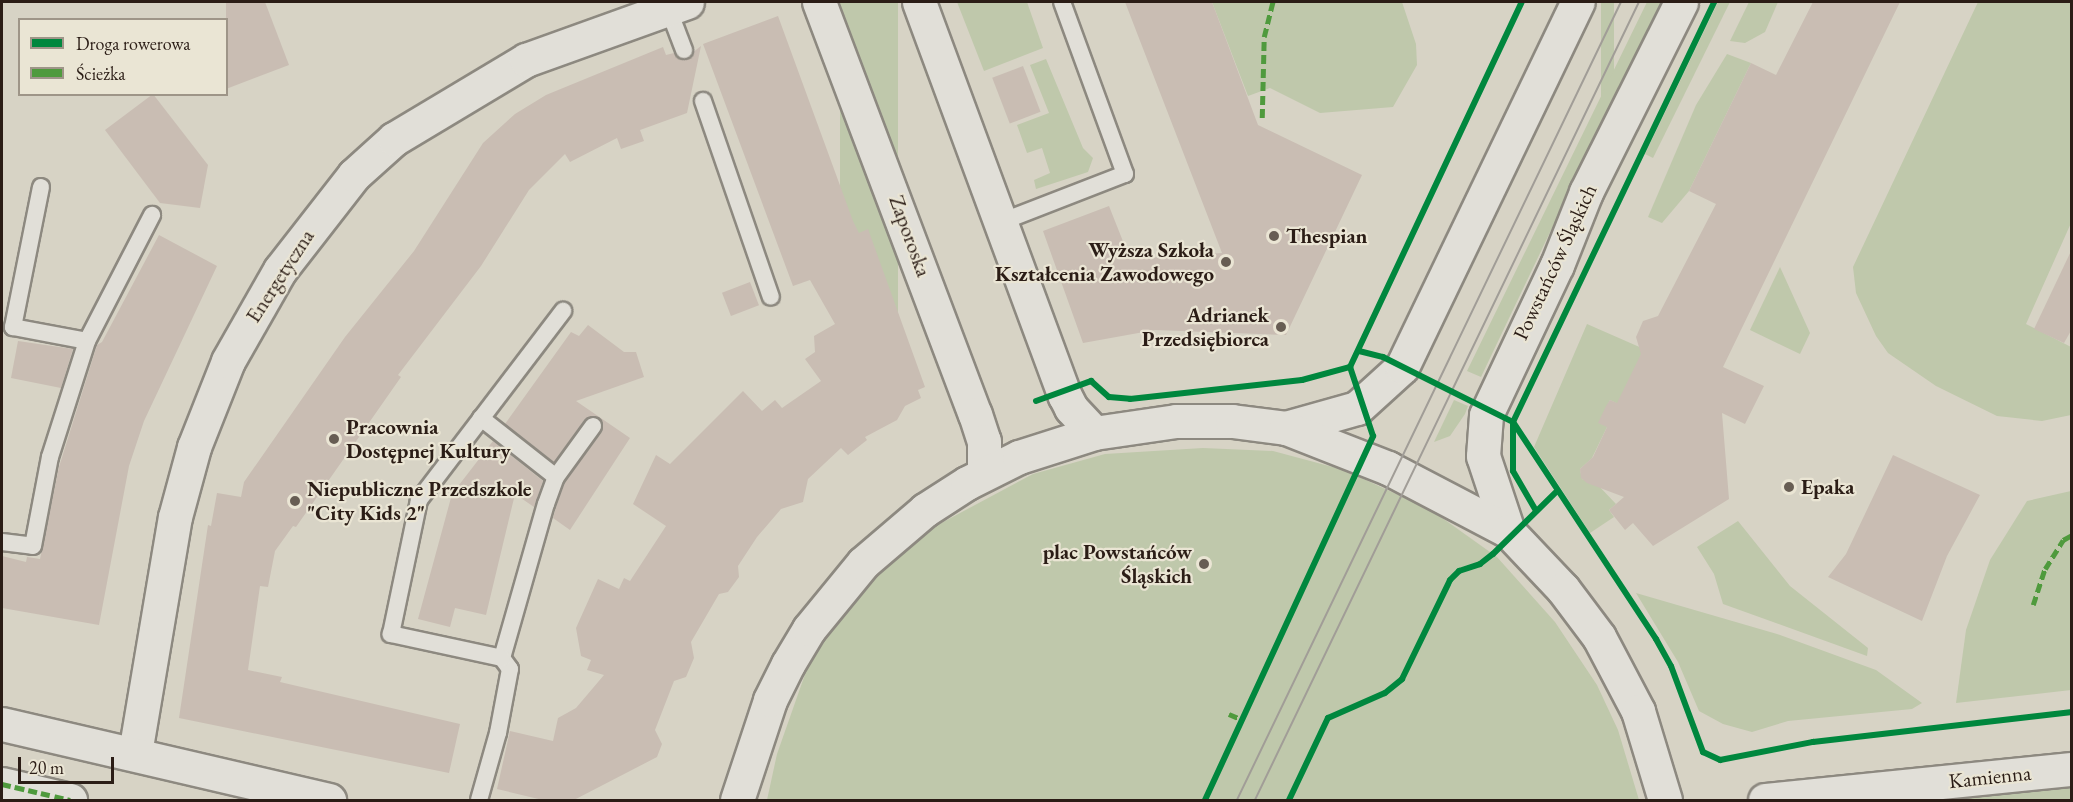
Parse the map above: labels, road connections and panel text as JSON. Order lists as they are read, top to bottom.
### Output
{
  "streets": {
    "main road": [
      "Zaporoska",
      "Powstańców Śląskich",
      "Energetyczna",
      "Kamienna"
    ]
  },
  "places": [
    "Thespian",
    "Wyższa Szkoła Kształcenia Zawodowego",
    "Adrianek Przedsiębiorca",
    "Pracownia Dostępnej Kultury",
    "Epaka",
    "Niepubliczne Przedszkole \"City Kids 2\"",
    "plac Powstańców Śląskich"
  ],
  "legend": ["Droga rowerowa", "Ścieżka"],
  "scale_bar": "20 m"
}
